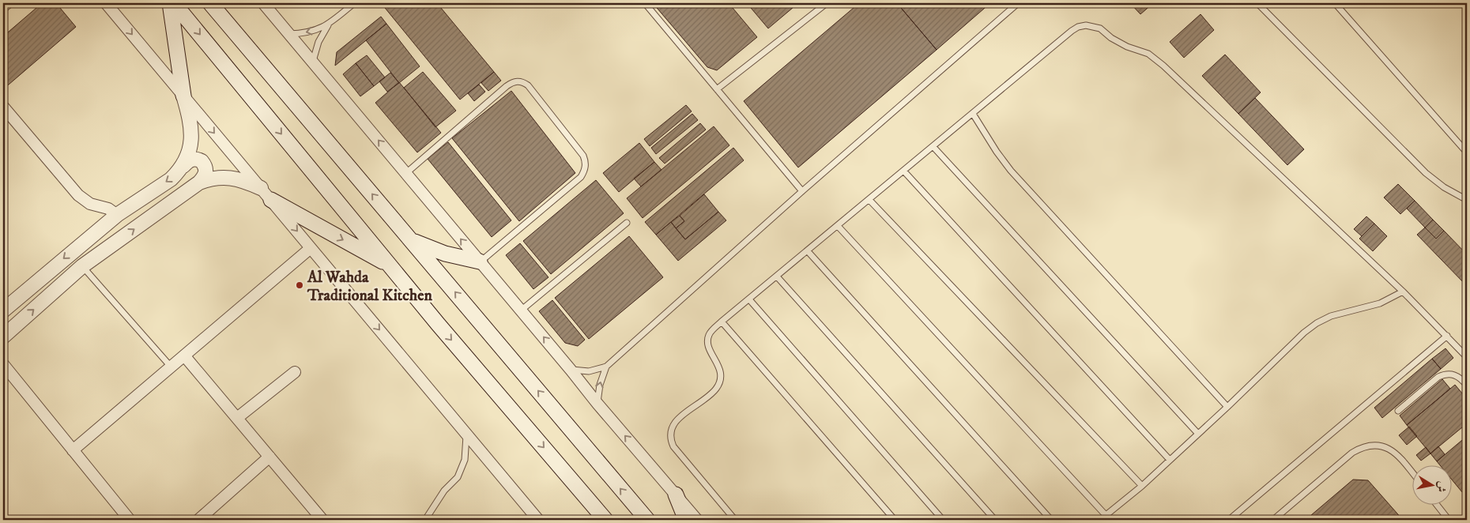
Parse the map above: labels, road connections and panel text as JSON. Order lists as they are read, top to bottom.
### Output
{
  "places": ["Al Wahda Traditional Kitchen"],
  "north": "right"
}
